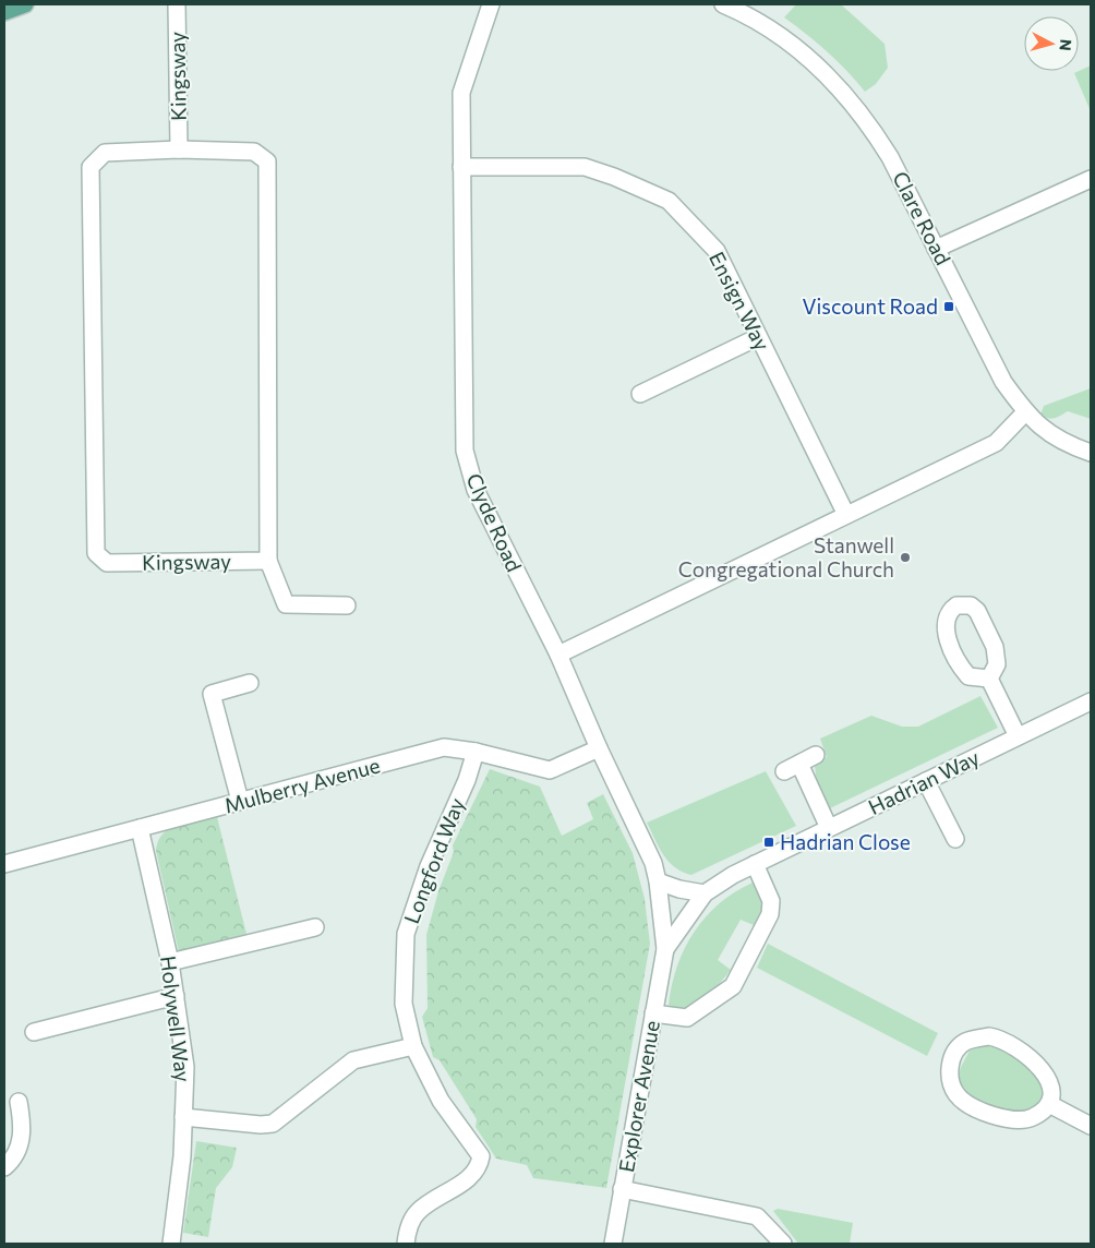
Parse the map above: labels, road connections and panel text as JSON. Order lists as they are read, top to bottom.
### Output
{
  "streets": {
    "street": [
      "Kingsway",
      "Clare Road",
      "Ensign Way",
      "Clyde Road",
      "Hadrian Way",
      "Mulberry Avenue",
      "Longford Way",
      "Holywell Way",
      "Explorer Avenue"
    ]
  },
  "crossings": [
    ["Ensign Way", "Clyde Road"],
    ["Clyde Road", "Hadrian Way"],
    ["Clyde Road", "Mulberry Avenue"],
    ["Clyde Road", "Explorer Avenue"],
    ["Hadrian Way", "Explorer Avenue"],
    ["Mulberry Avenue", "Longford Way"],
    ["Mulberry Avenue", "Holywell Way"]
  ],
  "places": {
    "transit": ["Viscount Road", "Hadrian Close"],
    "other": ["Stanwell Congregational Church"]
  },
  "north": "right"
}
